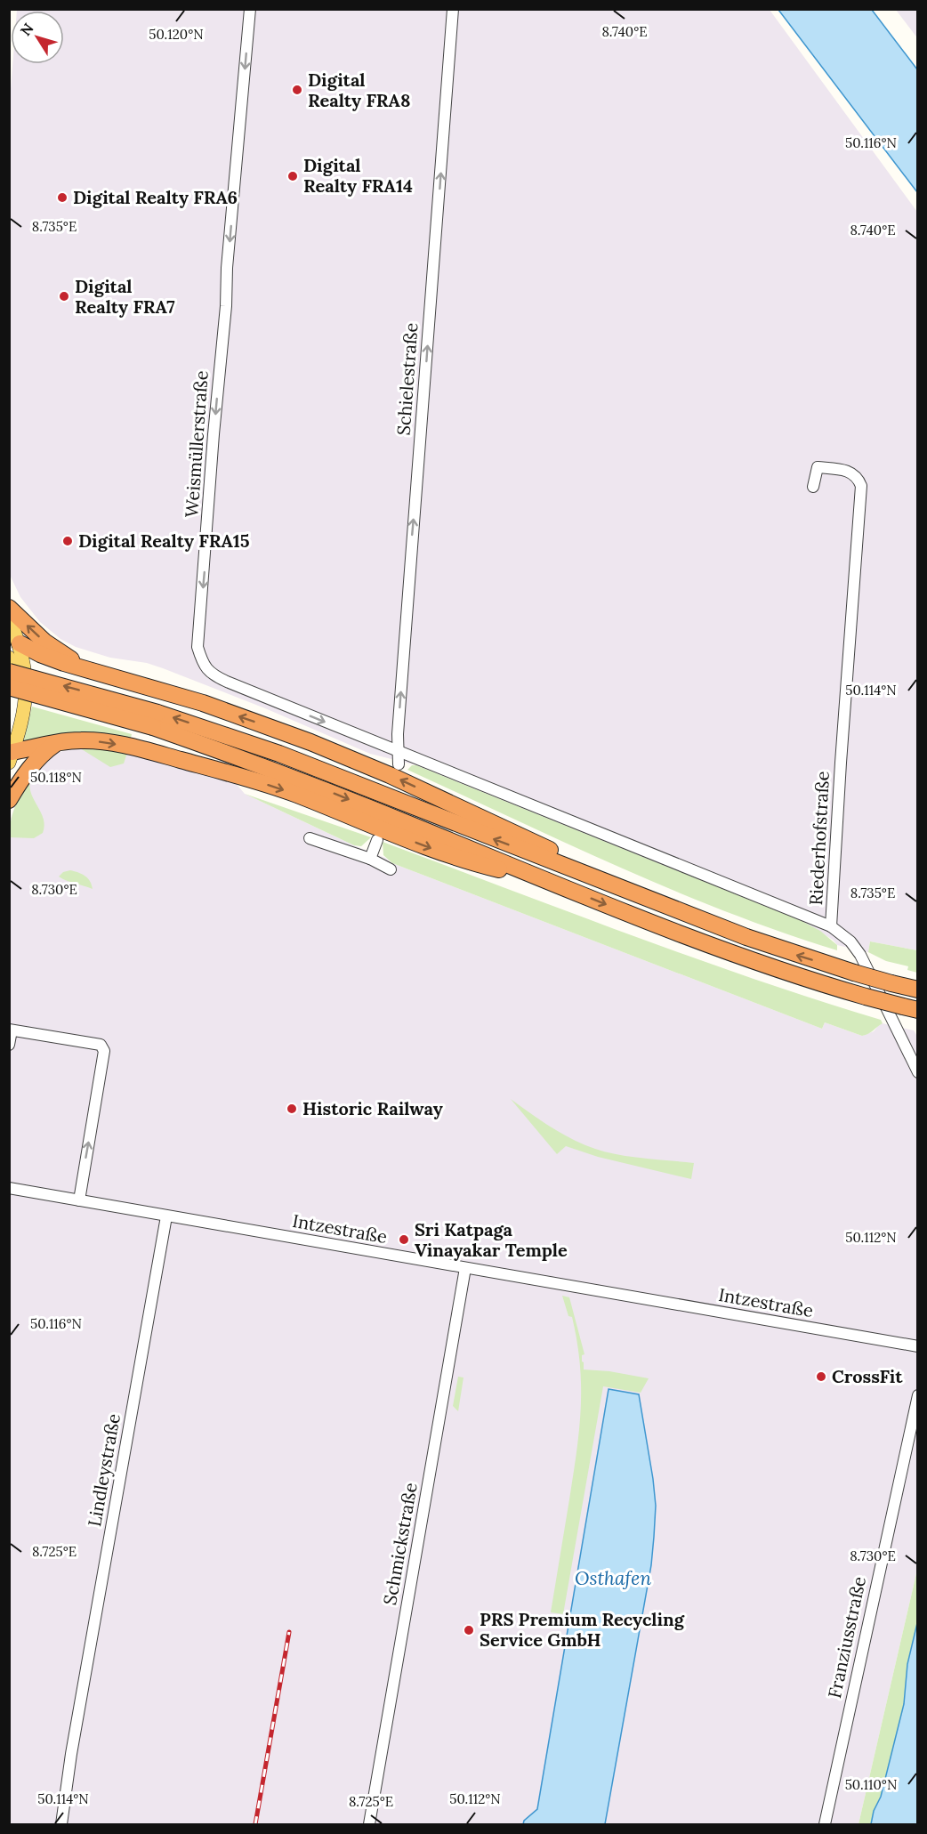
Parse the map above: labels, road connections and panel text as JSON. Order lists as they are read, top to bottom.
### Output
{
  "streets": {
    "street": [
      "Schielestraße",
      "Weismüllerstraße",
      "Riederhofstraße",
      "Intzestraße",
      "Lindleystraße",
      "Schmickstraße",
      "Franziusstraße"
    ]
  },
  "crossings": [
    ["Schielestraße", "Weismüllerstraße"],
    ["Schielestraße", "Riederhofstraße"],
    ["Weismüllerstraße", "Riederhofstraße"],
    ["Intzestraße", "Lindleystraße"],
    ["Intzestraße", "Schmickstraße"]
  ],
  "one_way": ["Schielestraße", "Weismüllerstraße"],
  "water": ["Osthafen"],
  "places": [
    "Digital Realty FRA8",
    "Digital Realty FRA14",
    "Digital Realty FRA6",
    "Digital Realty FRA7",
    "Digital Realty FRA15",
    "Historic Railway",
    "Sri Katpaga Vinayakar Temple",
    "CrossFit",
    "PRS Premium Recycling Service GmbH"
  ],
  "north": "top left",
  "coordinates": [
    "8.740°E",
    "50.120°N",
    "50.116°N",
    "8.735°E",
    "50.114°N",
    "50.118°N",
    "8.730°E",
    "50.112°N",
    "8.725°E",
    "50.110°N"
  ]
}
